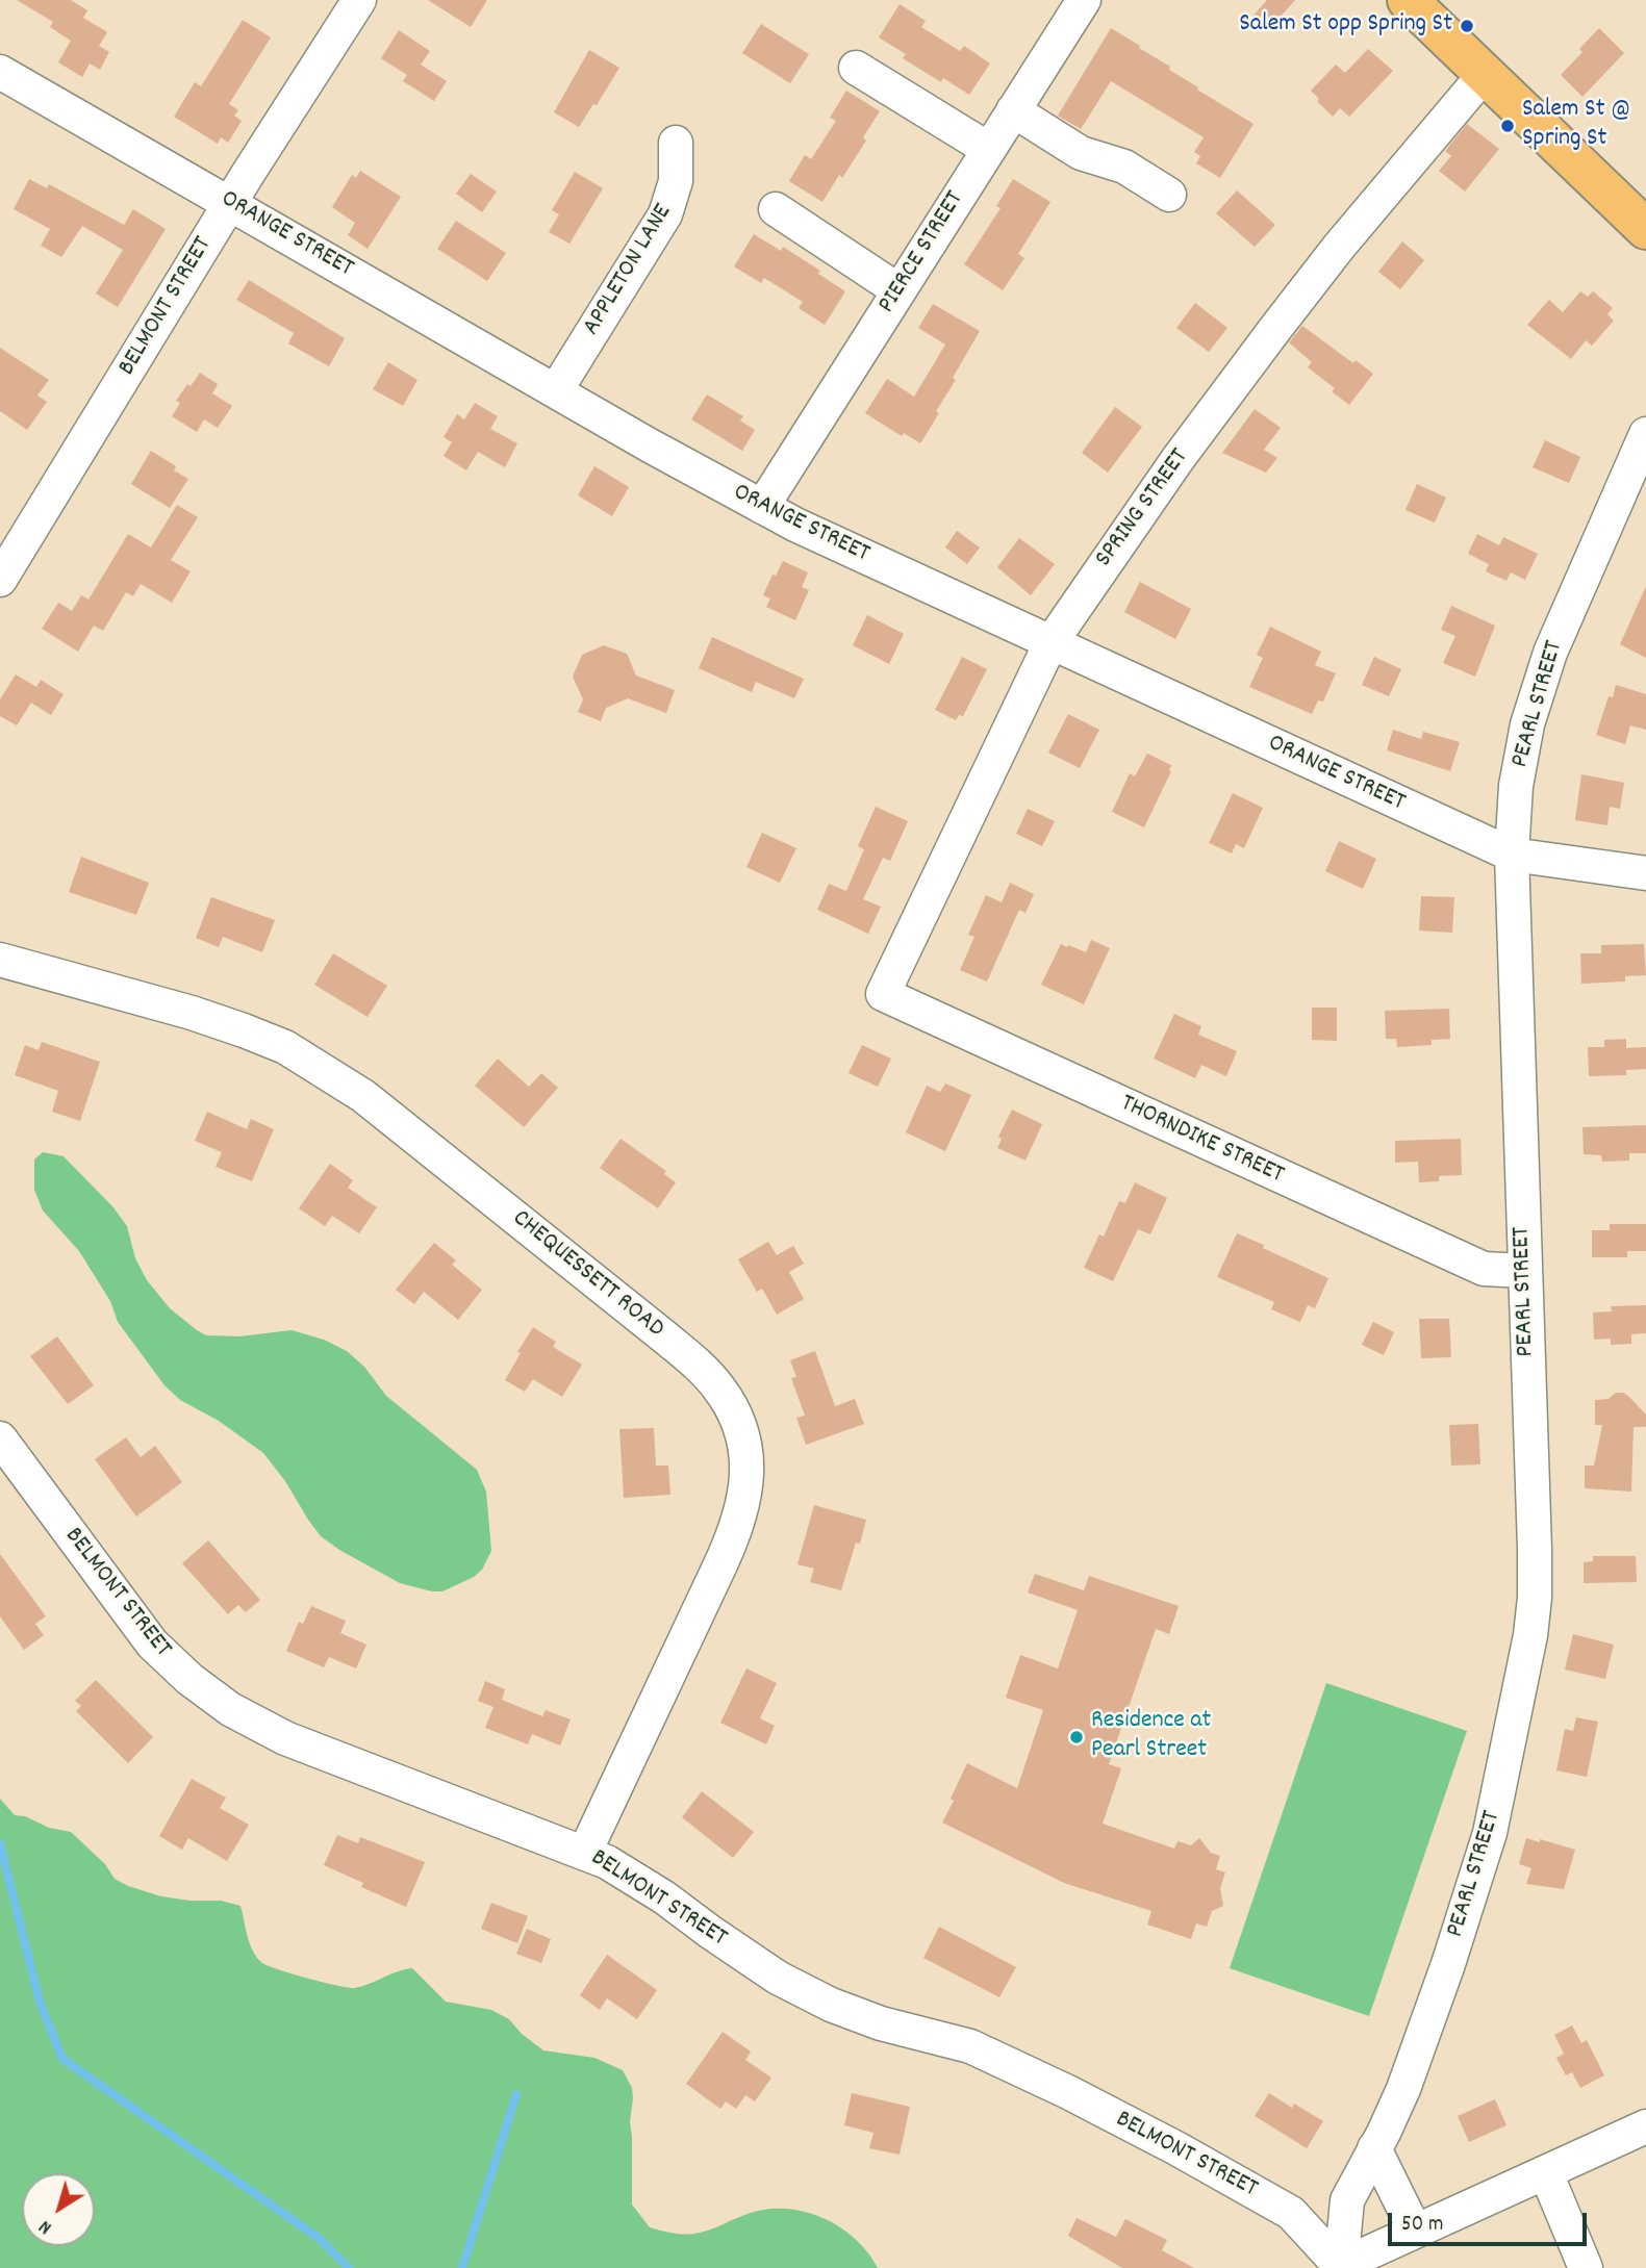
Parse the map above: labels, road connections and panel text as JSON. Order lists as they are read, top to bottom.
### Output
{
  "streets": {
    "street": [
      "ORANGE STREET",
      "PIERCE STREET",
      "APPLETON LANE",
      "BELMONT STREET",
      "SPRING STREET",
      "PEARL STREET",
      "THORNDIKE STREET",
      "CHEQUESSETT ROAD"
    ]
  },
  "crossings": [
    ["ORANGE STREET", "PIERCE STREET"],
    ["ORANGE STREET", "APPLETON LANE"],
    ["ORANGE STREET", "BELMONT STREET"],
    ["ORANGE STREET", "SPRING STREET"],
    ["ORANGE STREET", "PEARL STREET"],
    ["BELMONT STREET", "PEARL STREET"],
    ["BELMONT STREET", "CHEQUESSETT ROAD"],
    ["SPRING STREET", "THORNDIKE STREET"],
    ["PEARL STREET", "THORNDIKE STREET"]
  ],
  "places": ["Salem St opp Spring St", "Salem St @ Spring St", "Residence at Pearl Street"],
  "scale_bar": "50 m",
  "north": "bottom left"
}
